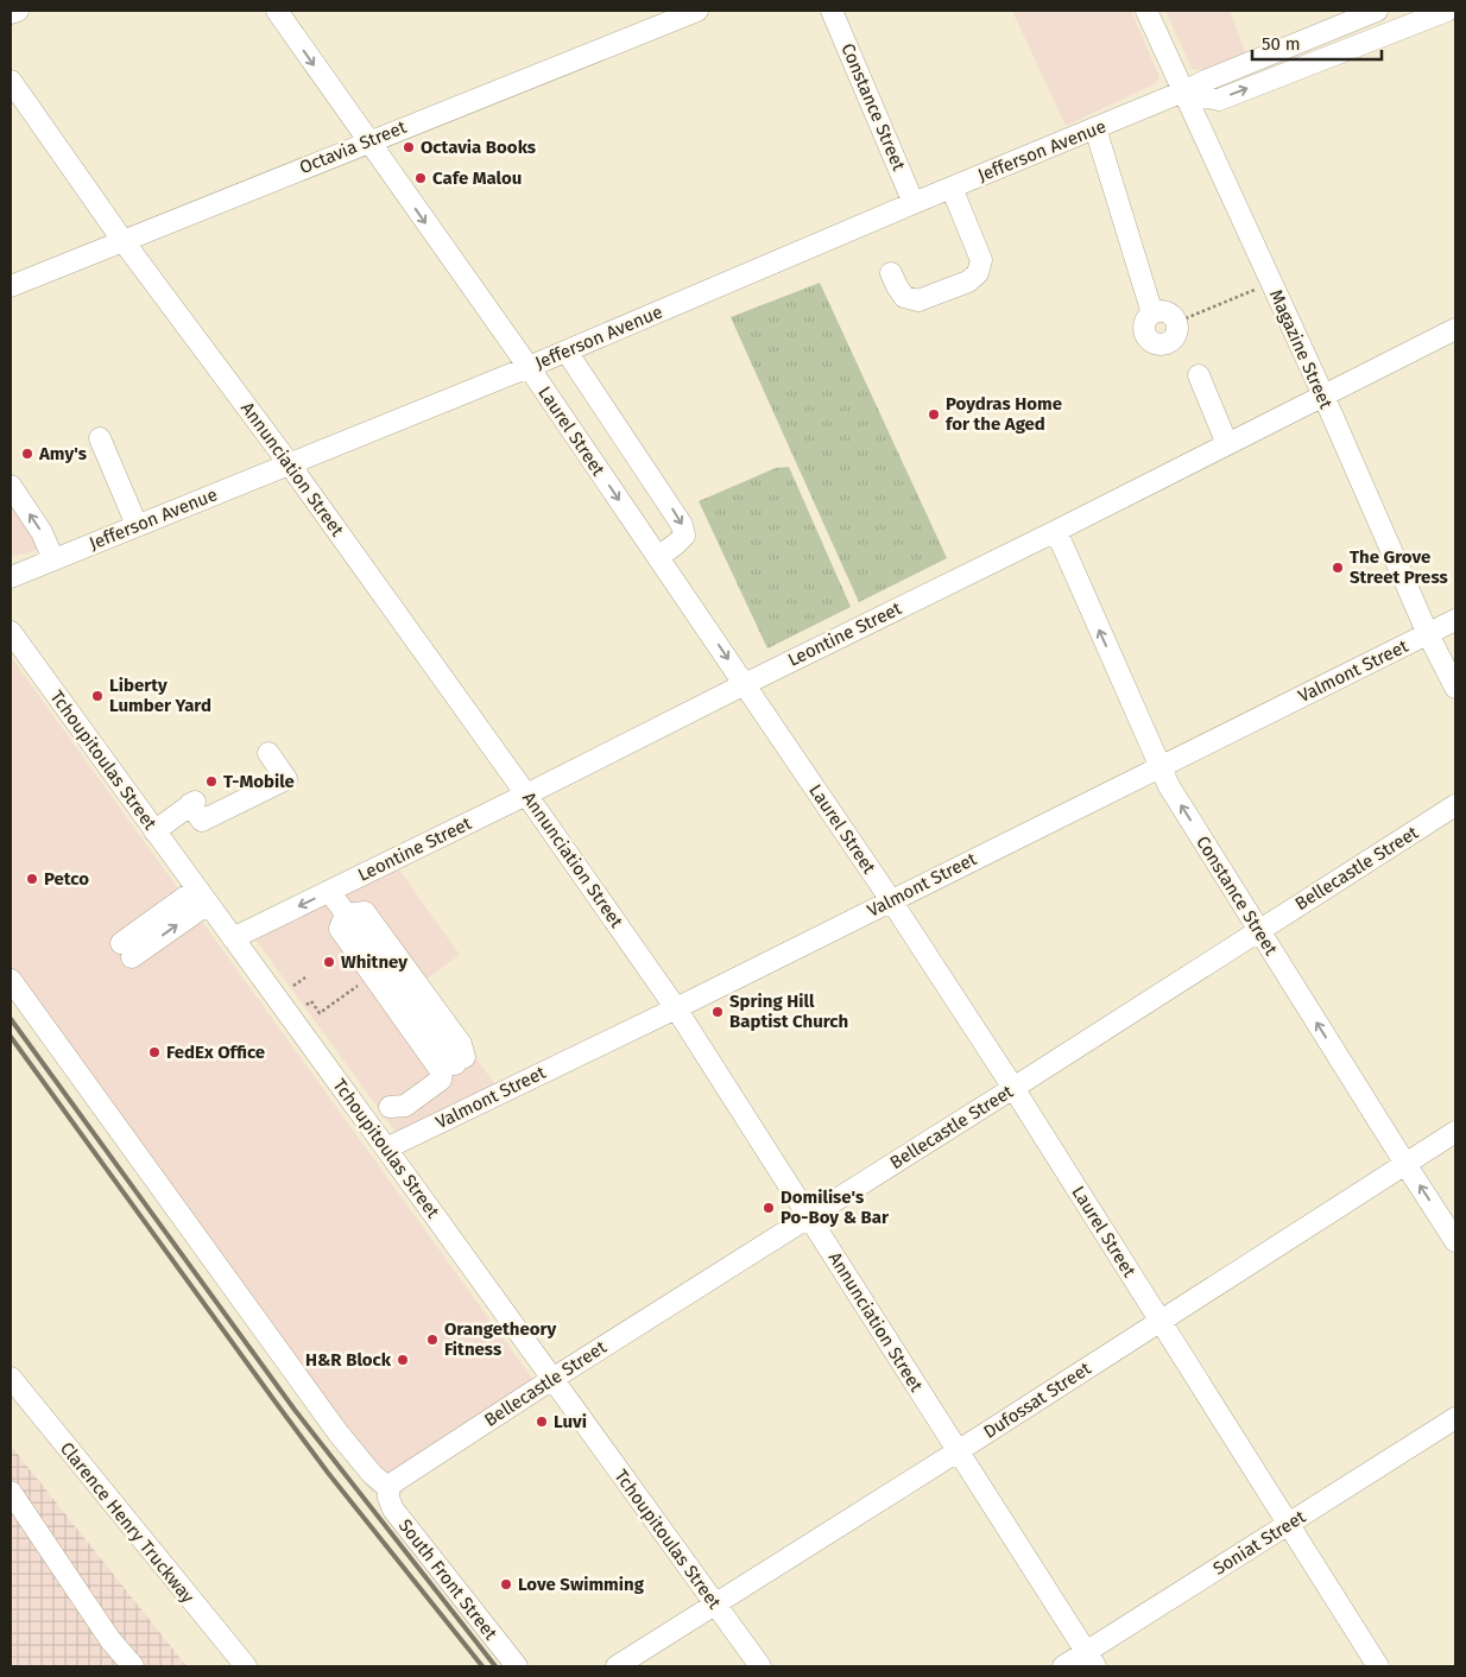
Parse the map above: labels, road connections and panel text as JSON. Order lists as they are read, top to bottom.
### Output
{
  "streets": {
    "street": [
      "Constance Street",
      "Octavia Street",
      "Jefferson Avenue",
      "Magazine Street",
      "Laurel Street",
      "Annunciation Street",
      "Leontine Street",
      "Valmont Street",
      "Tchoupitoulas Street",
      "Bellecastle Street",
      "Dufossat Street",
      "Clarence Henry Truckway",
      "Soniat Street",
      "South Front Street"
    ]
  },
  "crossings": [
    ["Constance Street", "Jefferson Avenue"],
    ["Constance Street", "Leontine Street"],
    ["Constance Street", "Valmont Street"],
    ["Constance Street", "Bellecastle Street"],
    ["Constance Street", "Dufossat Street"],
    ["Octavia Street", "Laurel Street"],
    ["Octavia Street", "Annunciation Street"],
    ["Jefferson Avenue", "Magazine Street"],
    ["Jefferson Avenue", "Laurel Street"],
    ["Jefferson Avenue", "Annunciation Street"],
    ["Magazine Street", "Leontine Street"],
    ["Magazine Street", "Valmont Street"],
    ["Laurel Street", "Leontine Street"],
    ["Laurel Street", "Valmont Street"],
    ["Laurel Street", "Bellecastle Street"],
    ["Laurel Street", "Dufossat Street"],
    ["Laurel Street", "Soniat Street"],
    ["Annunciation Street", "Leontine Street"],
    ["Annunciation Street", "Valmont Street"],
    ["Annunciation Street", "Bellecastle Street"],
    ["Annunciation Street", "Dufossat Street"],
    ["Annunciation Street", "Soniat Street"],
    ["Leontine Street", "Tchoupitoulas Street"],
    ["Valmont Street", "Tchoupitoulas Street"],
    ["Tchoupitoulas Street", "Bellecastle Street"],
    ["Tchoupitoulas Street", "Dufossat Street"],
    ["Bellecastle Street", "South Front Street"]
  ],
  "one_way": ["Constance Street", "Laurel Street"],
  "places": [
    "Octavia Books",
    "Cafe Malou",
    "Poydras Home for the Aged",
    "Amy's",
    "The Grove Street Press",
    "Liberty Lumber Yard",
    "T-Mobile",
    "Petco",
    "Whitney",
    "Spring Hill Baptist Church",
    "FedEx Office",
    "Domilise's Po-Boy & Bar",
    "Orangetheory Fitness",
    "H&R Block",
    "Luvi",
    "Love Swimming"
  ],
  "scale_bar": "50 m"
}
